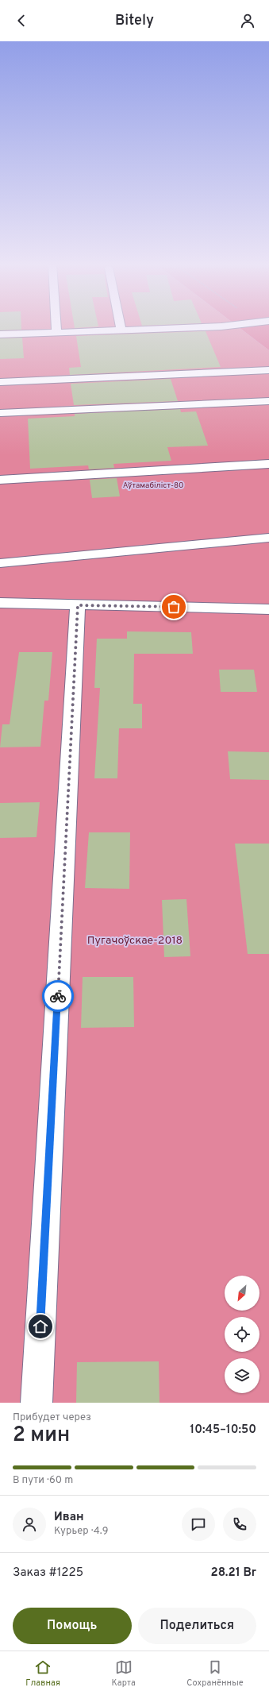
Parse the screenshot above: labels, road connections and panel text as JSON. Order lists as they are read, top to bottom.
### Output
{
  "parks": ["Аўтамабіліст-80", "Пугачоўскае-2018"],
  "north": "bottom left",
  "page": {
    "header": "Bitely",
    "heading": ["2 мин", "Прибудет через", "10:45–10:50"],
    "panel": [
      "Иван",
      "Курьер · 4.9",
      "Заказ #1225",
      "28.21 Br"
    ],
    "bar": "В пути · 60 m",
    "buttons": ["Помощь", "Поделиться"],
    "tabs": ["Главная", "Карта", "Сохранённые"]
  }
}
